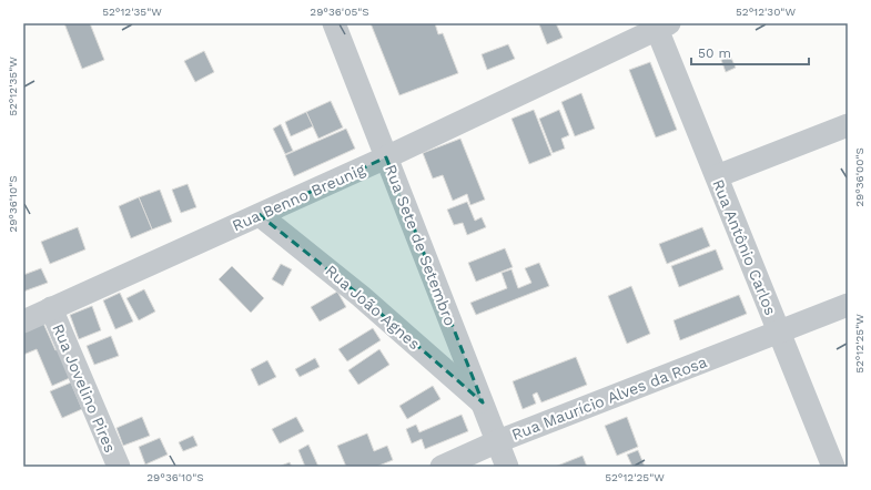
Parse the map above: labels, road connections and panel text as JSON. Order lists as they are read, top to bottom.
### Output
{
  "streets": {
    "street": [
      "Rua Benno Breunig",
      "Rua Sete de Setembro",
      "Rua Antônio Carlos",
      "Rua João Agnes",
      "Rua Jovelino Pires",
      "Rua Maurício Alves da Rosa"
    ]
  },
  "crossings": [
    ["Rua Benno Breunig", "Rua Sete de Setembro"],
    ["Rua Benno Breunig", "Rua Antônio Carlos"],
    ["Rua Benno Breunig", "Rua João Agnes"],
    ["Rua Benno Breunig", "Rua Jovelino Pires"],
    ["Rua Sete de Setembro", "Rua João Agnes"],
    ["Rua Sete de Setembro", "Rua Maurício Alves da Rosa"],
    ["Rua Antônio Carlos", "Rua Maurício Alves da Rosa"]
  ],
  "scale_bar": "50 m",
  "coordinates": [
    "52°12'35\"W",
    "29°36'05\"S",
    "52°12'30\"W",
    "29°36'00\"S",
    "29°36'10\"S",
    "52°12'25\"W"
  ]
}
